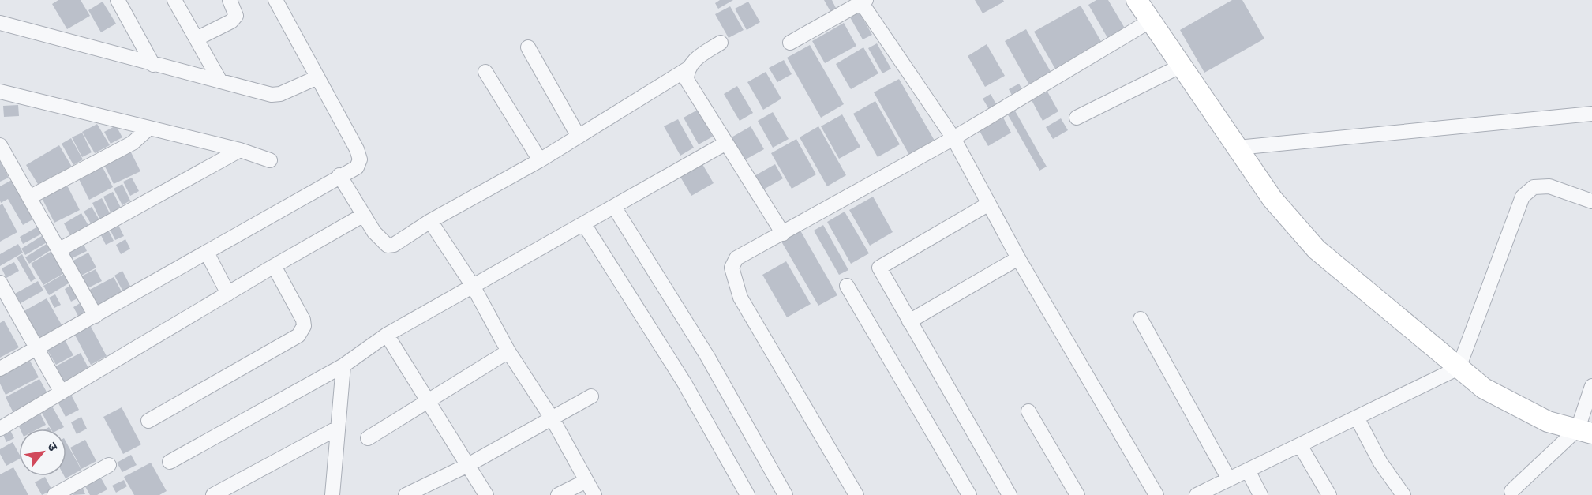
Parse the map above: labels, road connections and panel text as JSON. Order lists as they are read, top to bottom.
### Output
{
  "north": "top right"
}
